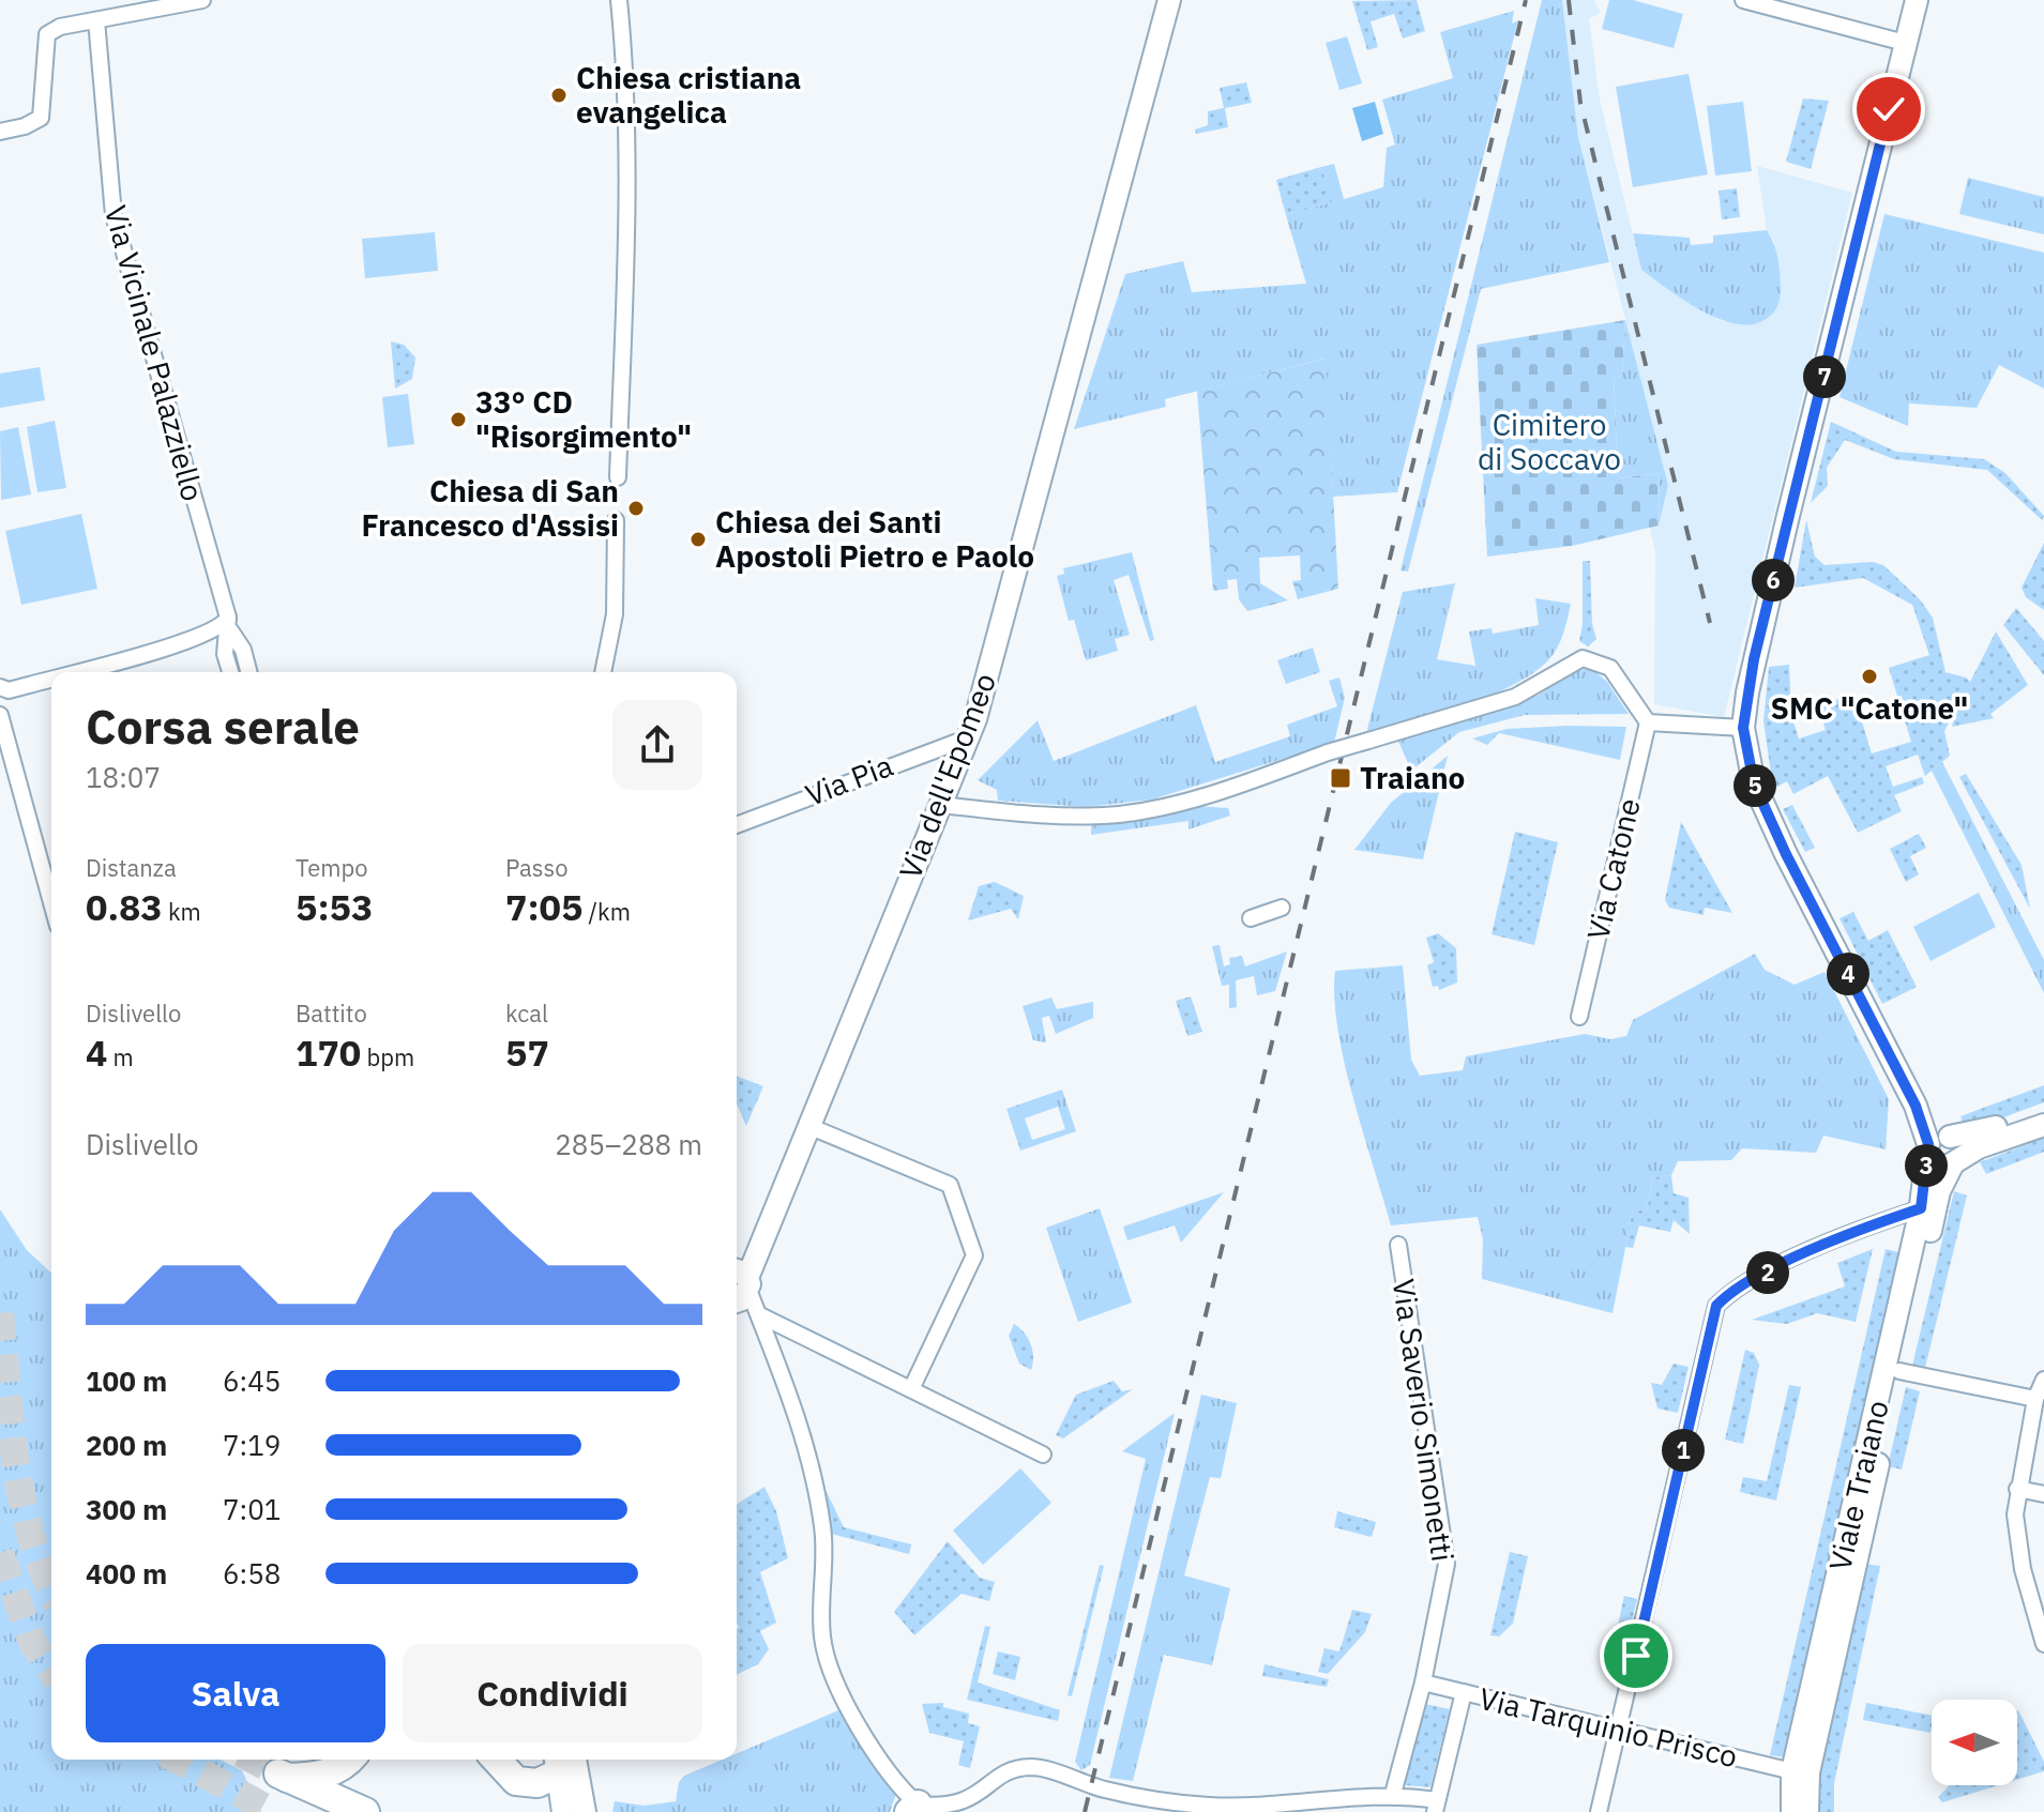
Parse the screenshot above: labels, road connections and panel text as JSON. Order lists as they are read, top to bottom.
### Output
{
  "streets": {
    "street": [
      "Via Vicinale Palazziello",
      "Via dell'Epomeo",
      "Via Pia",
      "Via Catone",
      "Via Saverio Simonetti",
      "Viale Traiano",
      "Via Tarquinio Prisco"
    ]
  },
  "crossings": [
    ["Via dell'Epomeo", "Via Pia"],
    ["Via Saverio Simonetti", "Via Tarquinio Prisco"],
    ["Viale Traiano", "Via Tarquinio Prisco"]
  ],
  "parks": ["Cimitero di Soccavo"],
  "places": {
    "other": [
      "Chiesa cristiana evangelica",
      "33° CD \"Risorgimento\"",
      "Chiesa di San Francesco d'Assisi",
      "Chiesa dei Santi Apostoli Pietro e Paolo",
      "SMC \"Catone\""
    ],
    "transit": ["Traiano"]
  },
  "north": "left",
  "page": {
    "pins": [
      "7",
      "6",
      "5",
      "4",
      "3",
      "2",
      "1"
    ],
    "heading": ["Corsa serale", "18:07"],
    "stats": [
      ["Distanza", "0.83 km"],
      ["Tempo", "5:53"],
      ["Passo", "7:05 /km"],
      ["Dislivello", "4 m"],
      ["Battito", "170 bpm"],
      ["kcal", "57"]
    ],
    "chart": ["Dislivello", "285–288 m"],
    "list": [
      {
        "name": "100 m",
        "note": "6:45"
      },
      {
        "name": "200 m",
        "note": "7:19"
      },
      {
        "name": "300 m",
        "note": "7:01"
      },
      {
        "name": "400 m",
        "note": "6:58"
      }
    ],
    "buttons": ["Salva", "Condividi"]
  }
}
